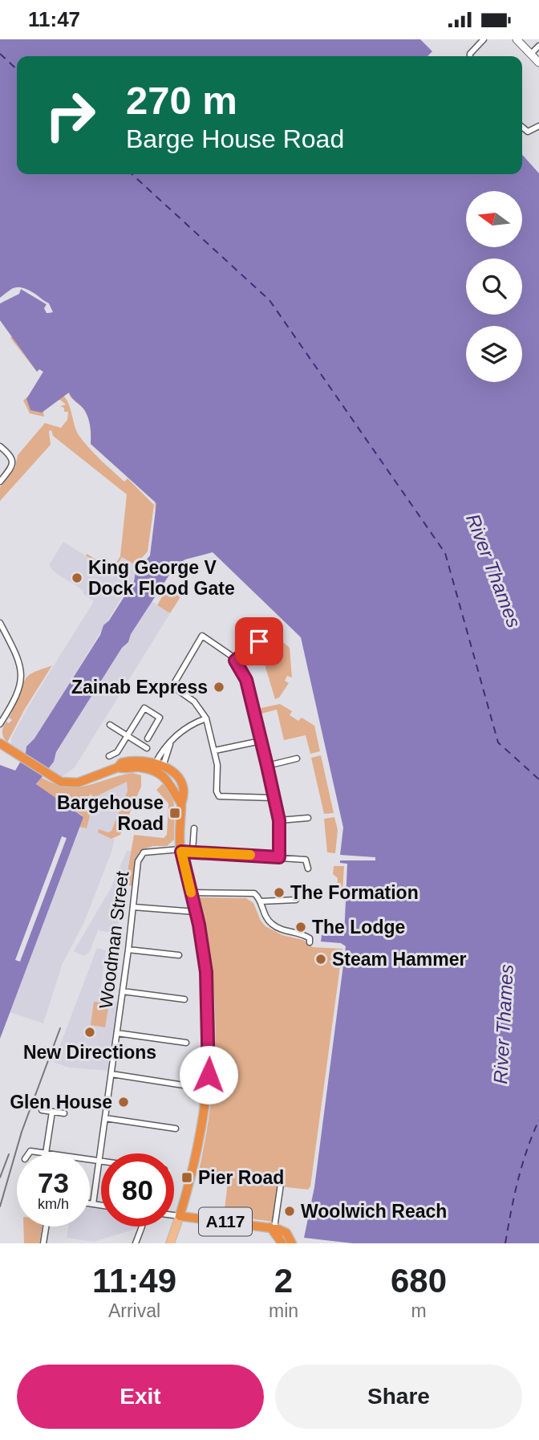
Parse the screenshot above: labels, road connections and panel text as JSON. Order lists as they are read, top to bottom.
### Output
{
  "streets": {
    "highway": ["A117"],
    "street": ["Woodman Street"]
  },
  "crossings": [
    ["Woodman Street", "A117"]
  ],
  "water": ["River Thames"],
  "places": {
    "other": [
      "King George V Dock Flood Gate",
      "Zainab Express",
      "The Formation",
      "The Lodge",
      "Steam Hammer",
      "New Directions",
      "Glen House",
      "Woolwich Reach"
    ],
    "transit": ["Bargehouse Road", "Pier Road"]
  },
  "north": "left",
  "page": {
    "status": "11:47",
    "turn": ["270 m", "Barge House Road"],
    "speed": "73 km/h",
    "limit": "80",
    "eta": [
      "11:49",
      "Arrival",
      "2",
      "min",
      "680",
      "m"
    ],
    "buttons": ["Exit", "Share"]
  }
}
